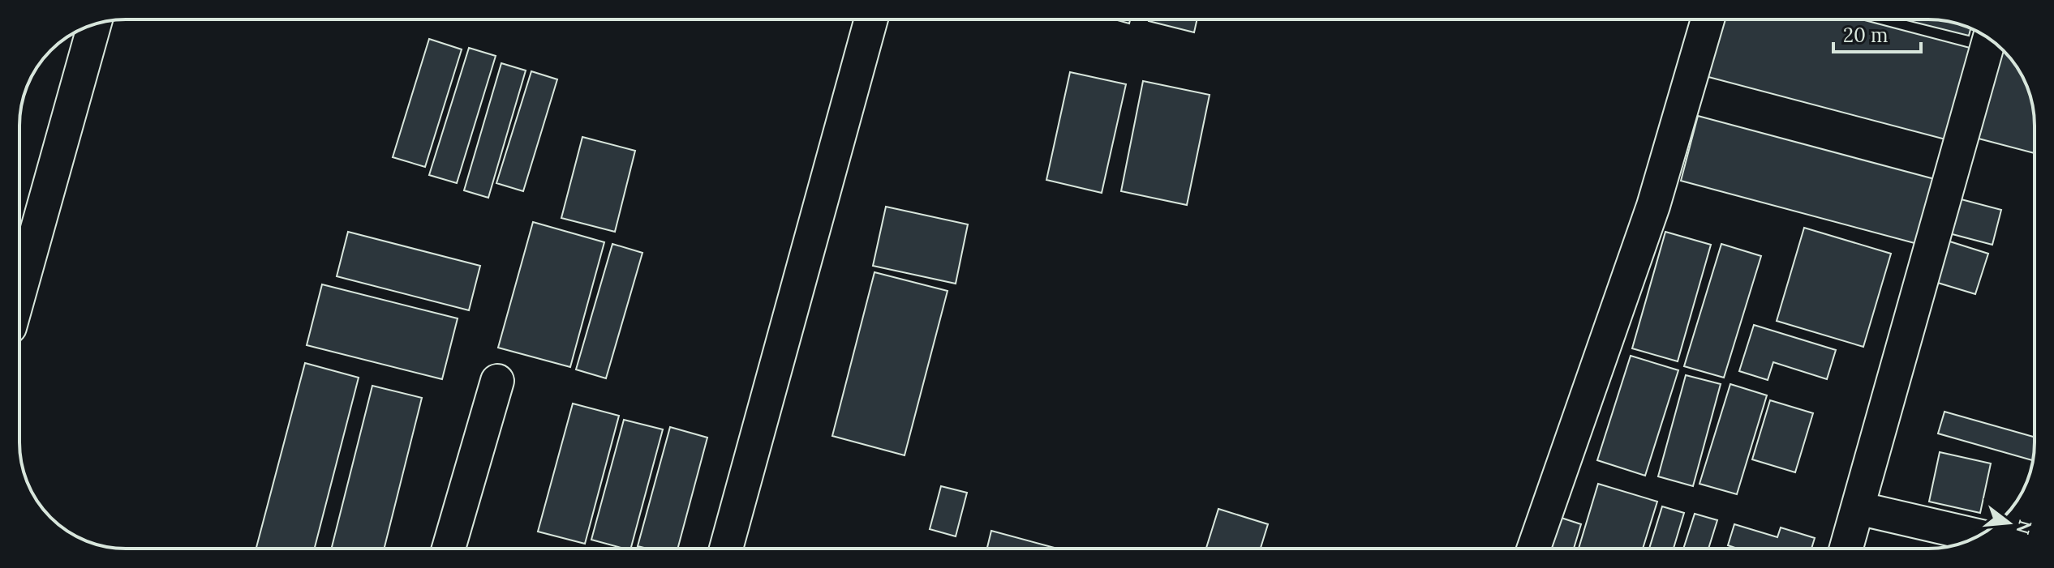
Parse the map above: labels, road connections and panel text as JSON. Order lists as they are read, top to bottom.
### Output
{
  "scale_bar": "20 m",
  "north": "right"
}
